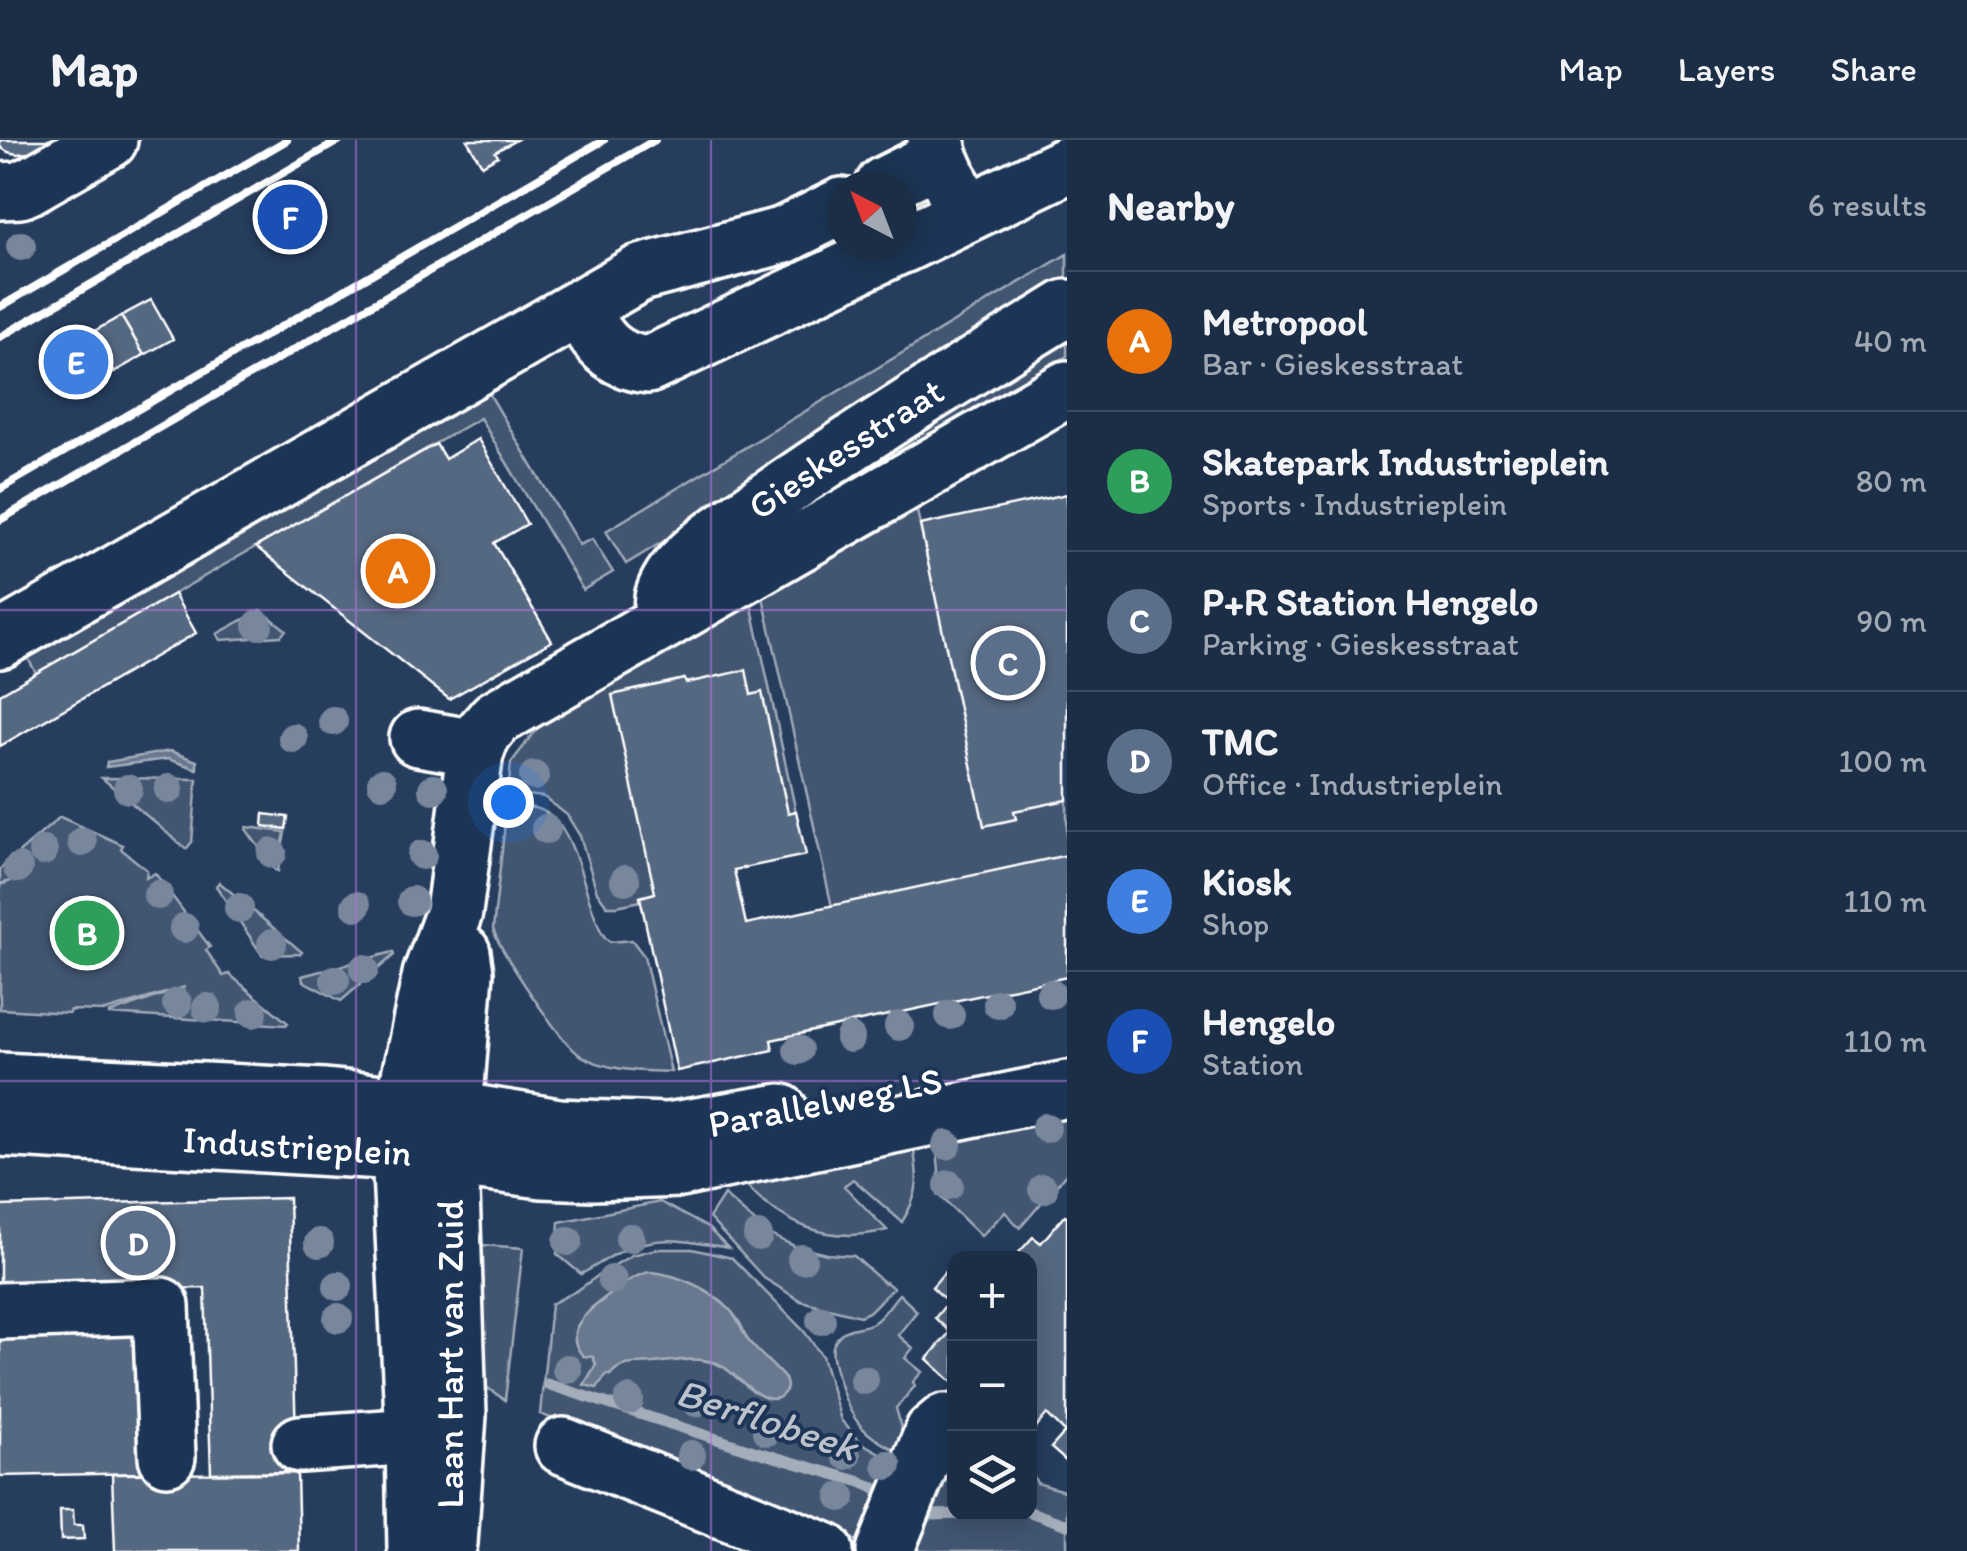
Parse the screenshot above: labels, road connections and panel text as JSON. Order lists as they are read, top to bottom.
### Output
{
  "streets": {
    "main road": [
      "Gieskesstraat",
      "Parallelweg LS",
      "Industrieplein",
      "Laan Hart van Zuid"
    ]
  },
  "crossings": [
    ["Parallelweg LS", "Industrieplein"],
    ["Industrieplein", "Laan Hart van Zuid"]
  ],
  "water": ["Berflobeek"],
  "north": "top left",
  "page": {
    "header": "Map",
    "nav": ["Map", "Layers", "Share"],
    "heading": ["Nearby", "6 results"],
    "pins": [
      "F",
      "E",
      "A",
      "C",
      "B",
      "D"
    ],
    "list": [
      {
        "mark": "A",
        "name": "Metropool",
        "note": "Bar · Gieskesstraat",
        "value": "40 m"
      },
      {
        "mark": "B",
        "name": "Skatepark Industrieplein",
        "note": "Sports · Industrieplein",
        "value": "80 m"
      },
      {
        "mark": "C",
        "name": "P+R Station Hengelo",
        "note": "Parking · Gieskesstraat",
        "value": "90 m"
      },
      {
        "mark": "D",
        "name": "TMC",
        "note": "Office · Industrieplein",
        "value": "100 m"
      },
      {
        "mark": "E",
        "name": "Kiosk",
        "note": "Shop",
        "value": "110 m"
      },
      {
        "mark": "F",
        "name": "Hengelo",
        "note": "Station",
        "value": "110 m"
      }
    ],
    "map_buttons": ["+", "−"]
  }
}
